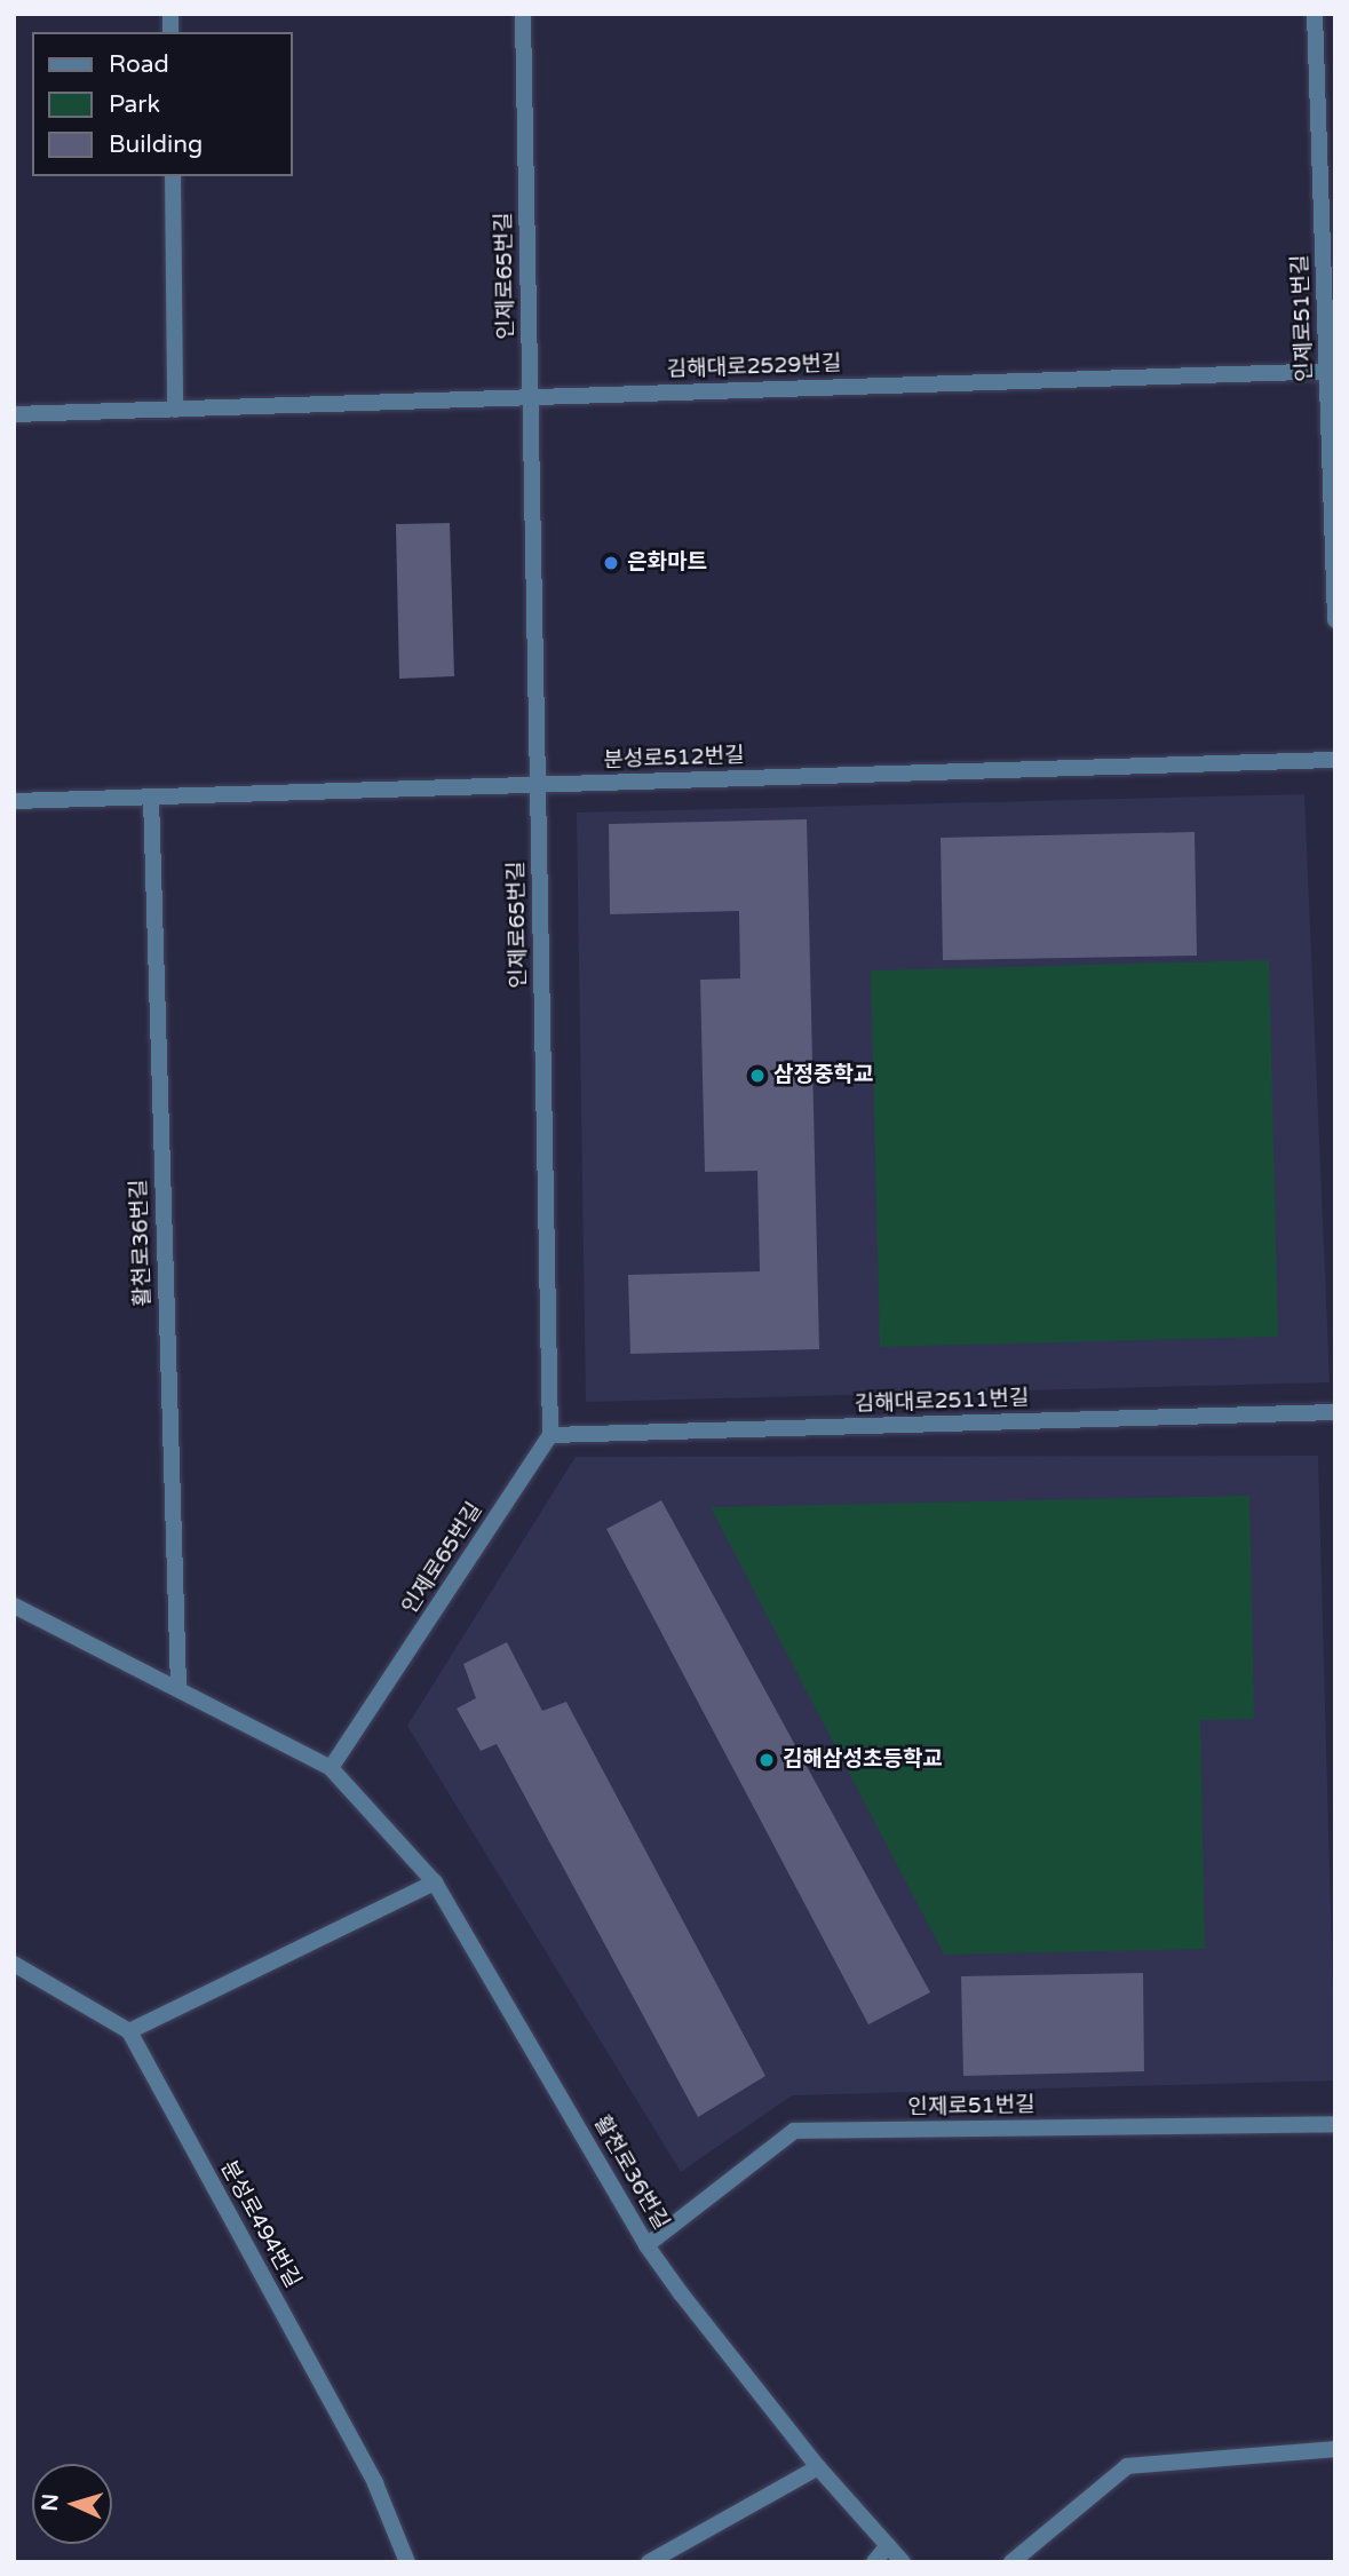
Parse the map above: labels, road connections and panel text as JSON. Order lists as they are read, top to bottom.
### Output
{
  "streets": {
    "street": [
      "인제로65번길",
      "인제로51번길",
      "김해대로2529번길",
      "분성로512번길",
      "활천로36번길",
      "김해대로2511번길",
      "분성로494번길"
    ]
  },
  "crossings": [
    ["인제로65번길", "김해대로2529번길"],
    ["인제로65번길", "분성로512번길"],
    ["인제로65번길", "활천로36번길"],
    ["인제로65번길", "김해대로2511번길"],
    ["인제로51번길", "김해대로2529번길"],
    ["인제로51번길", "활천로36번길"],
    ["분성로512번길", "활천로36번길"]
  ],
  "places": ["은화마트", "삼정중학교", "김해삼성초등학교"],
  "legend": ["Road", "Park", "Building"],
  "north": "left"
}
